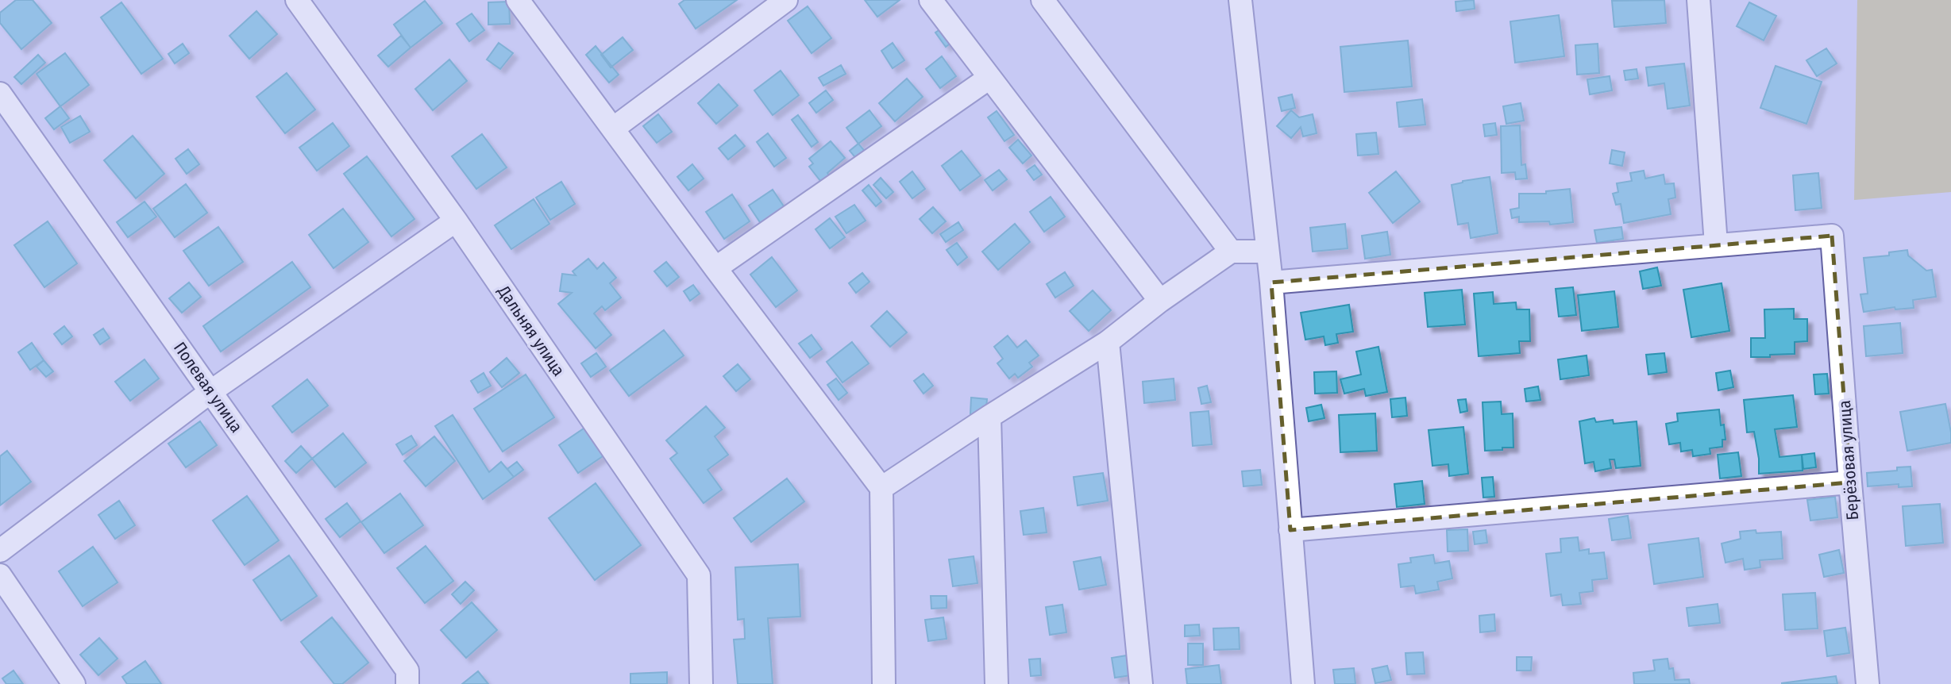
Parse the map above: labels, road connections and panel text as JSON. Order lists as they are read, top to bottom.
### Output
{
  "streets": {
    "street": ["Дальняя улица", "Полевая улица", "Берёзовая улица"]
  }
}
